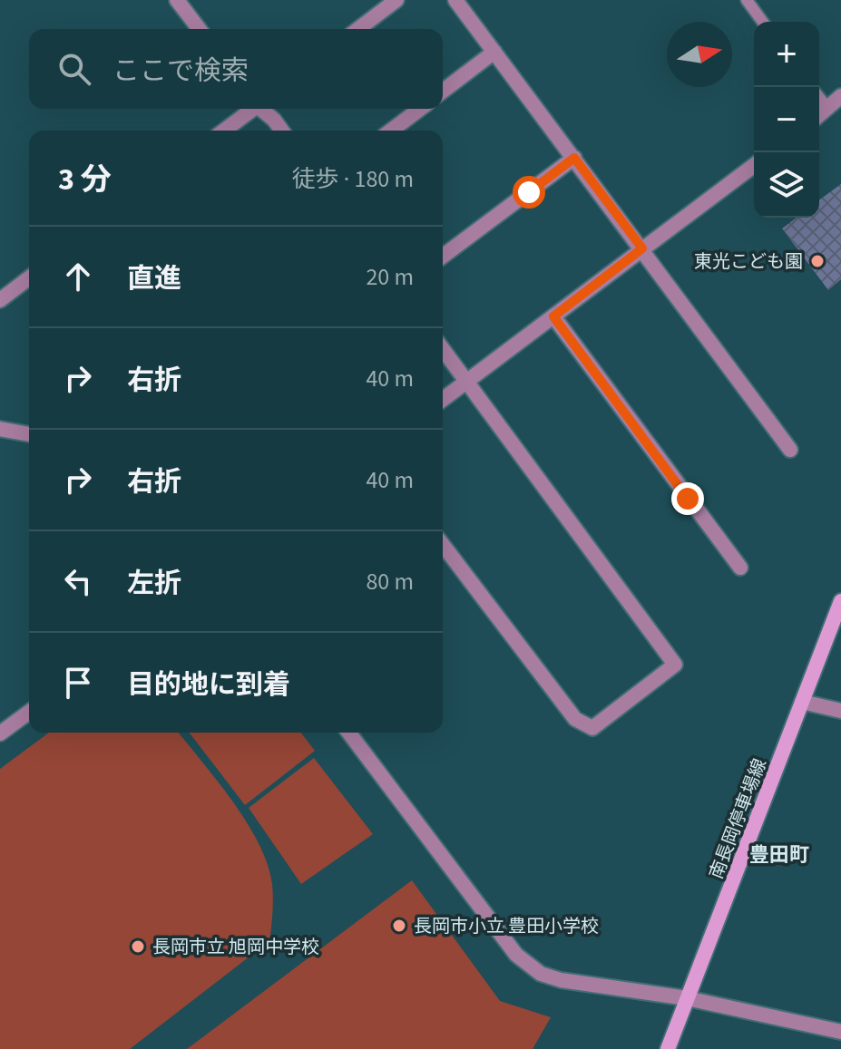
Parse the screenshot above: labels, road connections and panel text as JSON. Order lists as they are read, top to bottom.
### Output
{
  "streets": {
    "main road": ["南長岡停車場線"]
  },
  "districts": ["豊田町"],
  "places": ["東光こども園", "長岡市小立 豊田小学校", "長岡市立 旭岡中学校"],
  "north": "right",
  "page": {
    "map_buttons": ["+", "−"],
    "search": "ここで検索",
    "heading": ["3 分", "徒歩 · 180 m"],
    "list": [
      ["直進", "20 m"],
      ["右折", "40 m"],
      ["右折", "40 m"],
      ["左折", "80 m"],
      "目的地に到着"
    ]
  }
}
